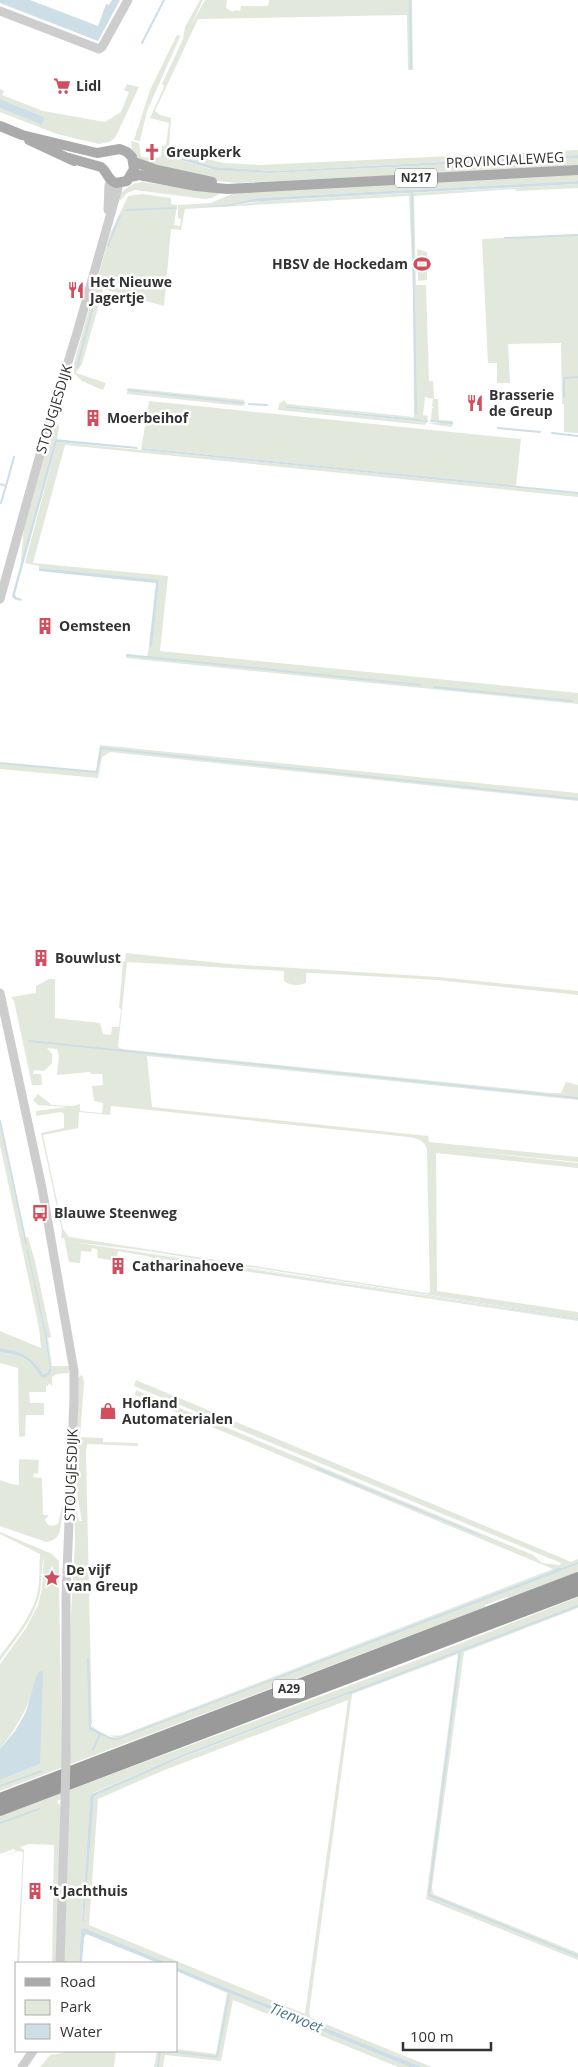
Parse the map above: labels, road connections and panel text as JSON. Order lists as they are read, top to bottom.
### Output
{
  "streets": {
    "highway": ["A29"],
    "main road": ["PROVINCIALEWEG", "N217"],
    "street": ["STOUGJESDIJK"]
  },
  "crossings": [
    ["PROVINCIALEWEG", "N217"],
    ["PROVINCIALEWEG", "STOUGJESDIJK"],
    ["N217", "STOUGJESDIJK"]
  ],
  "water": ["Tienvoet"],
  "places": {
    "supermarket": ["Lidl"],
    "church": ["Greupkerk"],
    "sports": ["HBSV de Hockedam"],
    "restaurant": ["Het Nieuwe Jagertje", "Brasserie de Greup"],
    "building": [
      "Moerbeihof",
      "Oemsteen",
      "Bouwlust",
      "Catharinahoeve",
      "'t Jachthuis"
    ],
    "bus stop": ["Blauwe Steenweg"],
    "shop": ["Hofland Automaterialen"],
    "place": ["De vijf van Greup"]
  },
  "legend": ["Road", "Park", "Water"],
  "scale_bar": "100 m"
}
